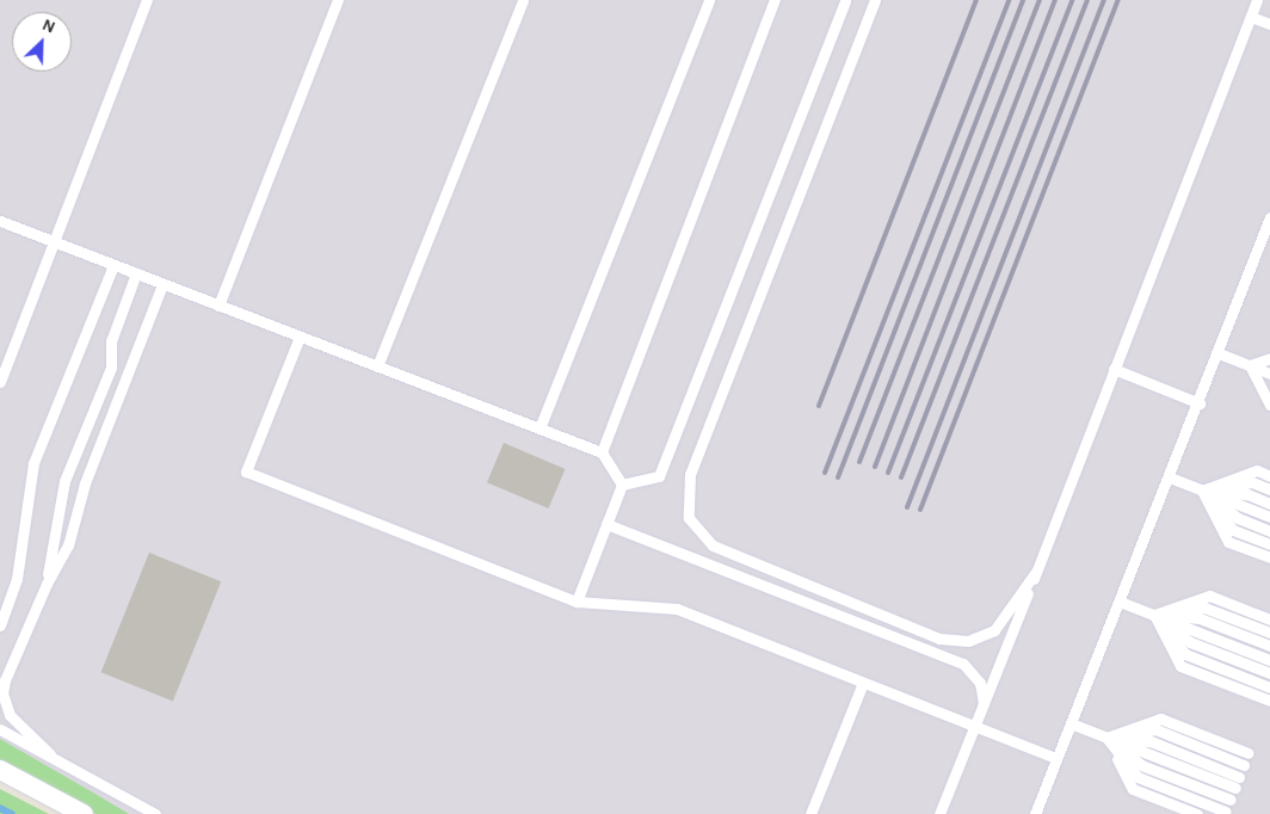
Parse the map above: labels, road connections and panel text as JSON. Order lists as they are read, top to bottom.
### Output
{
  "north": "top right"
}
